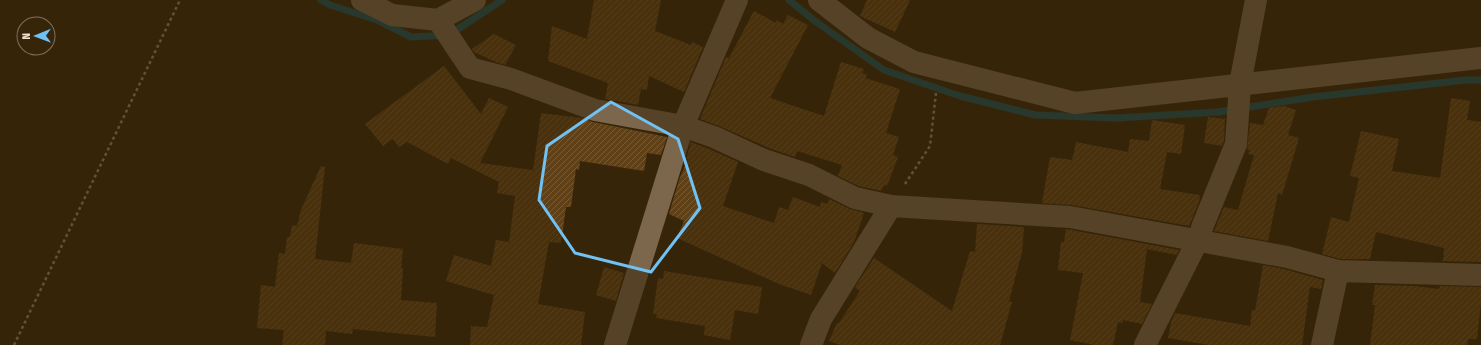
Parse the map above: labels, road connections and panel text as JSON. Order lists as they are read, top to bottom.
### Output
{
  "north": "left"
}
